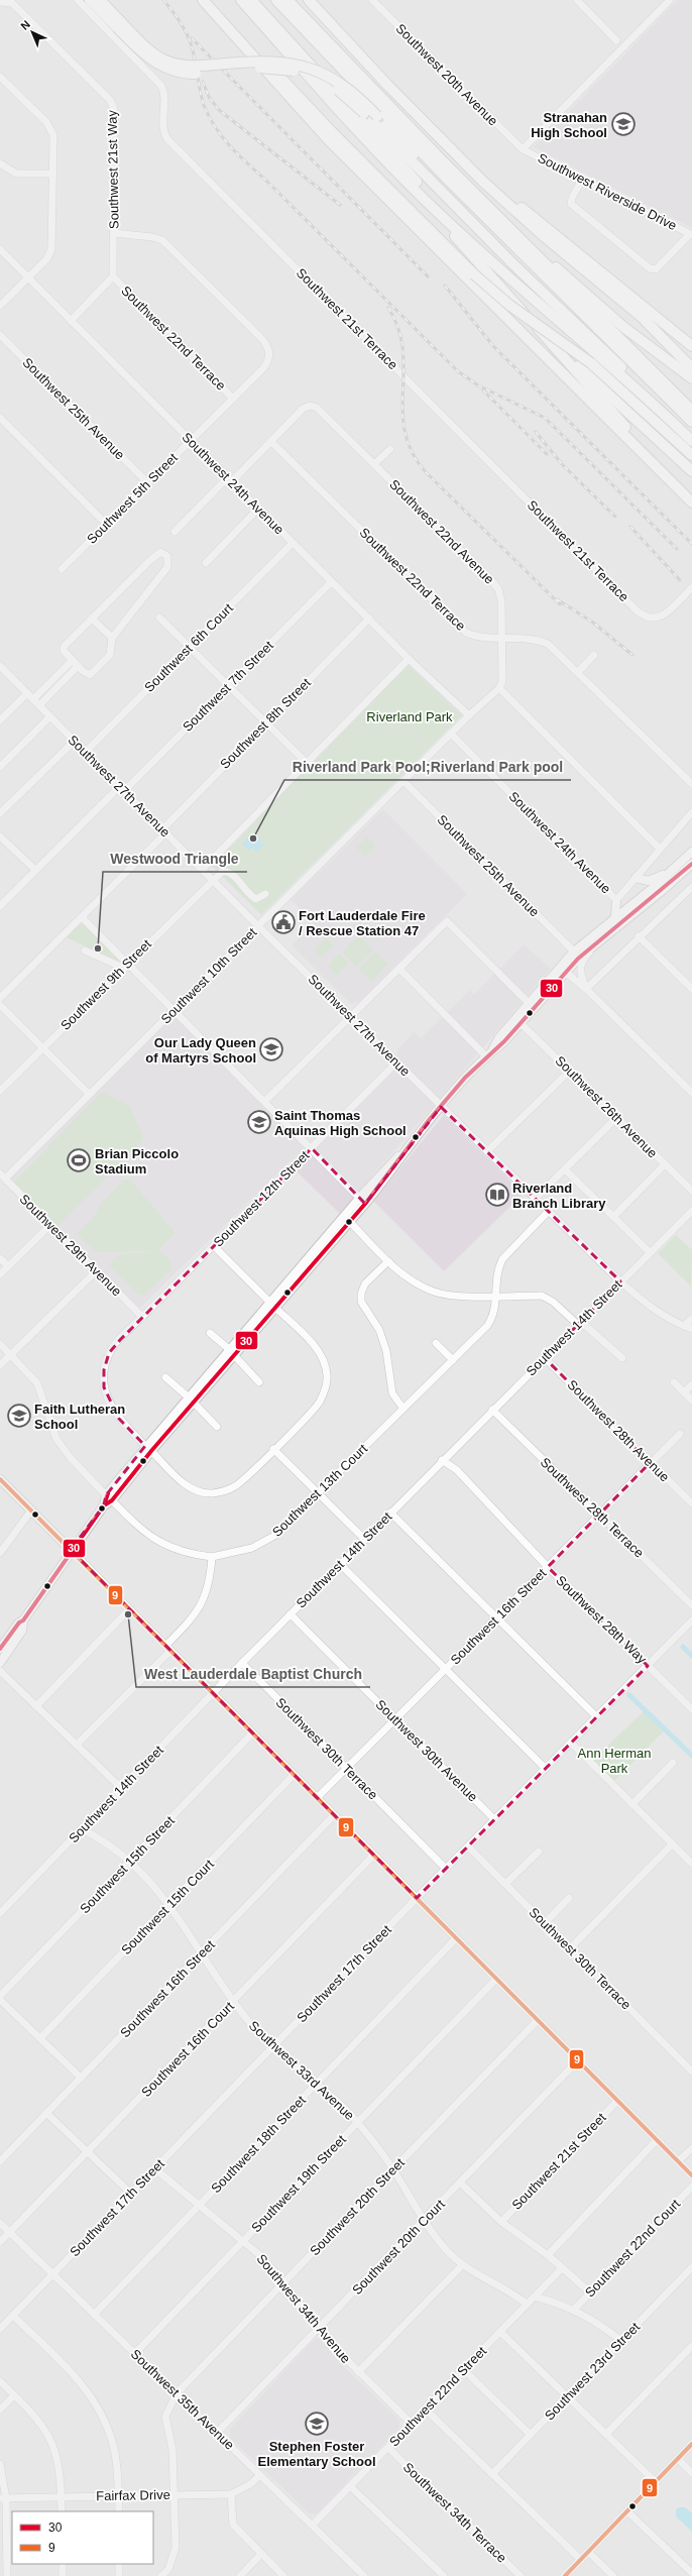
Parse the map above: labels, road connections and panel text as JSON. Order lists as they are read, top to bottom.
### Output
{
  "streets": {
    "street": [
      "Southwest 20th Avenue",
      "Southwest 21st Way",
      "Southwest Riverside Drive",
      "Southwest 21st Terrace",
      "Southwest 22nd Terrace",
      "Southwest 25th Avenue",
      "Southwest 24th Avenue",
      "Southwest 5th Street",
      "Southwest 22nd Avenue",
      "Southwest 6th Court",
      "Southwest 7th Street",
      "Southwest 8th Street",
      "Southwest 27th Avenue",
      "Southwest 10th Street",
      "Southwest 9th Street",
      "Southwest 26th Avenue",
      "Southwest 12th Street",
      "Southwest 29th Avenue",
      "Southwest 14th Street",
      "Southwest 28th Avenue",
      "Southwest 13th Court",
      "Southwest 28th Terrace",
      "Southwest 16th Street",
      "Southwest 28th Way",
      "Southwest 30th Terrace",
      "Southwest 30th Avenue",
      "Southwest 15th Street",
      "Southwest 15th Court",
      "Southwest 17th Street",
      "Southwest 16th Court",
      "Southwest 33rd Avenue",
      "Southwest 18th Street",
      "Southwest 21st Street",
      "Southwest 19th Street",
      "Southwest 20th Street",
      "Southwest 20th Court",
      "Southwest 22nd Court",
      "Southwest 34th Avenue",
      "Southwest 23rd Street",
      "Southwest 22nd Street",
      "Southwest 35th Avenue",
      "Fairfax Drive",
      "Southwest 34th Terrace"
    ]
  },
  "crossings": [
    ["Southwest 20th Avenue", "Southwest Riverside Drive"],
    ["Southwest 21st Way", "Southwest 22nd Terrace"],
    ["Southwest 21st Way", "Southwest 5th Street"],
    ["Southwest 22nd Terrace", "Southwest 5th Street"],
    ["Southwest 22nd Terrace", "Southwest 22nd Avenue"],
    ["Southwest 25th Avenue", "Southwest 5th Street"],
    ["Southwest 25th Avenue", "Southwest 10th Street"],
    ["Southwest 24th Avenue", "Southwest 5th Street"],
    ["Southwest 24th Avenue", "Southwest 6th Court"],
    ["Southwest 24th Avenue", "Southwest 7th Street"],
    ["Southwest 24th Avenue", "Southwest 8th Street"],
    ["Southwest 24th Avenue", "Southwest 10th Street"],
    ["Southwest 6th Court", "Southwest 27th Avenue"],
    ["Southwest 7th Street", "Southwest 27th Avenue"],
    ["Southwest 8th Street", "Southwest 27th Avenue"],
    ["Southwest 27th Avenue", "Southwest 10th Street"],
    ["Southwest 27th Avenue", "Southwest 9th Street"],
    ["Southwest 27th Avenue", "Southwest 12th Street"],
    ["Southwest 27th Avenue", "Southwest 14th Street"],
    ["Southwest 27th Avenue", "Southwest 13th Court"],
    ["Southwest 10th Street", "Southwest 29th Avenue"],
    ["Southwest 12th Street", "Southwest 29th Avenue"],
    ["Southwest 14th Street", "Southwest 28th Avenue"],
    ["Southwest 14th Street", "Southwest 28th Terrace"],
    ["Southwest 14th Street", "Southwest 28th Way"],
    ["Southwest 14th Street", "Southwest 30th Terrace"],
    ["Southwest 14th Street", "Southwest 30th Avenue"],
    ["Southwest 14th Street", "Southwest 33rd Avenue"],
    ["Southwest 28th Avenue", "Southwest 16th Street"],
    ["Southwest 28th Terrace", "Southwest 16th Street"],
    ["Southwest 16th Street", "Southwest 28th Way"],
    ["Southwest 16th Street", "Southwest 30th Terrace"],
    ["Southwest 16th Street", "Southwest 30th Avenue"],
    ["Southwest 16th Street", "Southwest 33rd Avenue"],
    ["Southwest 28th Way", "Southwest 17th Street"],
    ["Southwest 30th Terrace", "Southwest 17th Street"],
    ["Southwest 30th Avenue", "Southwest 17th Street"],
    ["Southwest 15th Street", "Southwest 33rd Avenue"],
    ["Southwest 15th Court", "Southwest 33rd Avenue"],
    ["Southwest 17th Street", "Southwest 33rd Avenue"],
    ["Southwest 17th Street", "Southwest 34th Avenue"],
    ["Southwest 17th Street", "Southwest 35th Avenue"],
    ["Southwest 16th Court", "Southwest 33rd Avenue"],
    ["Southwest 16th Court", "Southwest 35th Avenue"],
    ["Southwest 33rd Avenue", "Southwest 18th Street"],
    ["Southwest 33rd Avenue", "Southwest 19th Street"],
    ["Southwest 33rd Avenue", "Southwest 20th Street"],
    ["Southwest 33rd Avenue", "Southwest 20th Court"],
    ["Southwest 33rd Avenue", "Southwest 22nd Street"],
    ["Southwest 18th Street", "Southwest 34th Avenue"],
    ["Southwest 18th Street", "Southwest 35th Avenue"],
    ["Southwest 19th Street", "Southwest 34th Avenue"],
    ["Southwest 19th Street", "Southwest 35th Avenue"],
    ["Southwest 20th Street", "Southwest 34th Avenue"],
    ["Southwest 20th Street", "Southwest 35th Avenue"],
    ["Southwest 20th Court", "Southwest 34th Avenue"],
    ["Southwest 20th Court", "Southwest 35th Avenue"],
    ["Southwest 34th Avenue", "Southwest 22nd Street"],
    ["Southwest 22nd Street", "Southwest 35th Avenue"],
    ["Southwest 22nd Street", "Southwest 34th Terrace"],
    ["Southwest 35th Avenue", "Fairfax Drive"]
  ],
  "parks": ["Riverland Park", "Ann Herman Park"],
  "places": {
    "school or university": [
      "Stranahan High School",
      "Our Lady Queen of Martyrs School",
      "Saint Thomas Aquinas High School",
      "Faith Lutheran School",
      "Stephen Foster Elementary School"
    ],
    "other": ["Riverland Park Pool;Riverland Park pool", "Westwood Triangle", "West Lauderdale Baptist Church"],
    "public building": ["Fort Lauderdale Fire / Rescue Station 47"],
    "sports": ["Brian Piccolo Stadium"],
    "library": ["Riverland Branch Library"]
  },
  "lines": ["transit line 30", "transit line 9"],
  "legend": ["30", "9"],
  "north": "top left"
}
